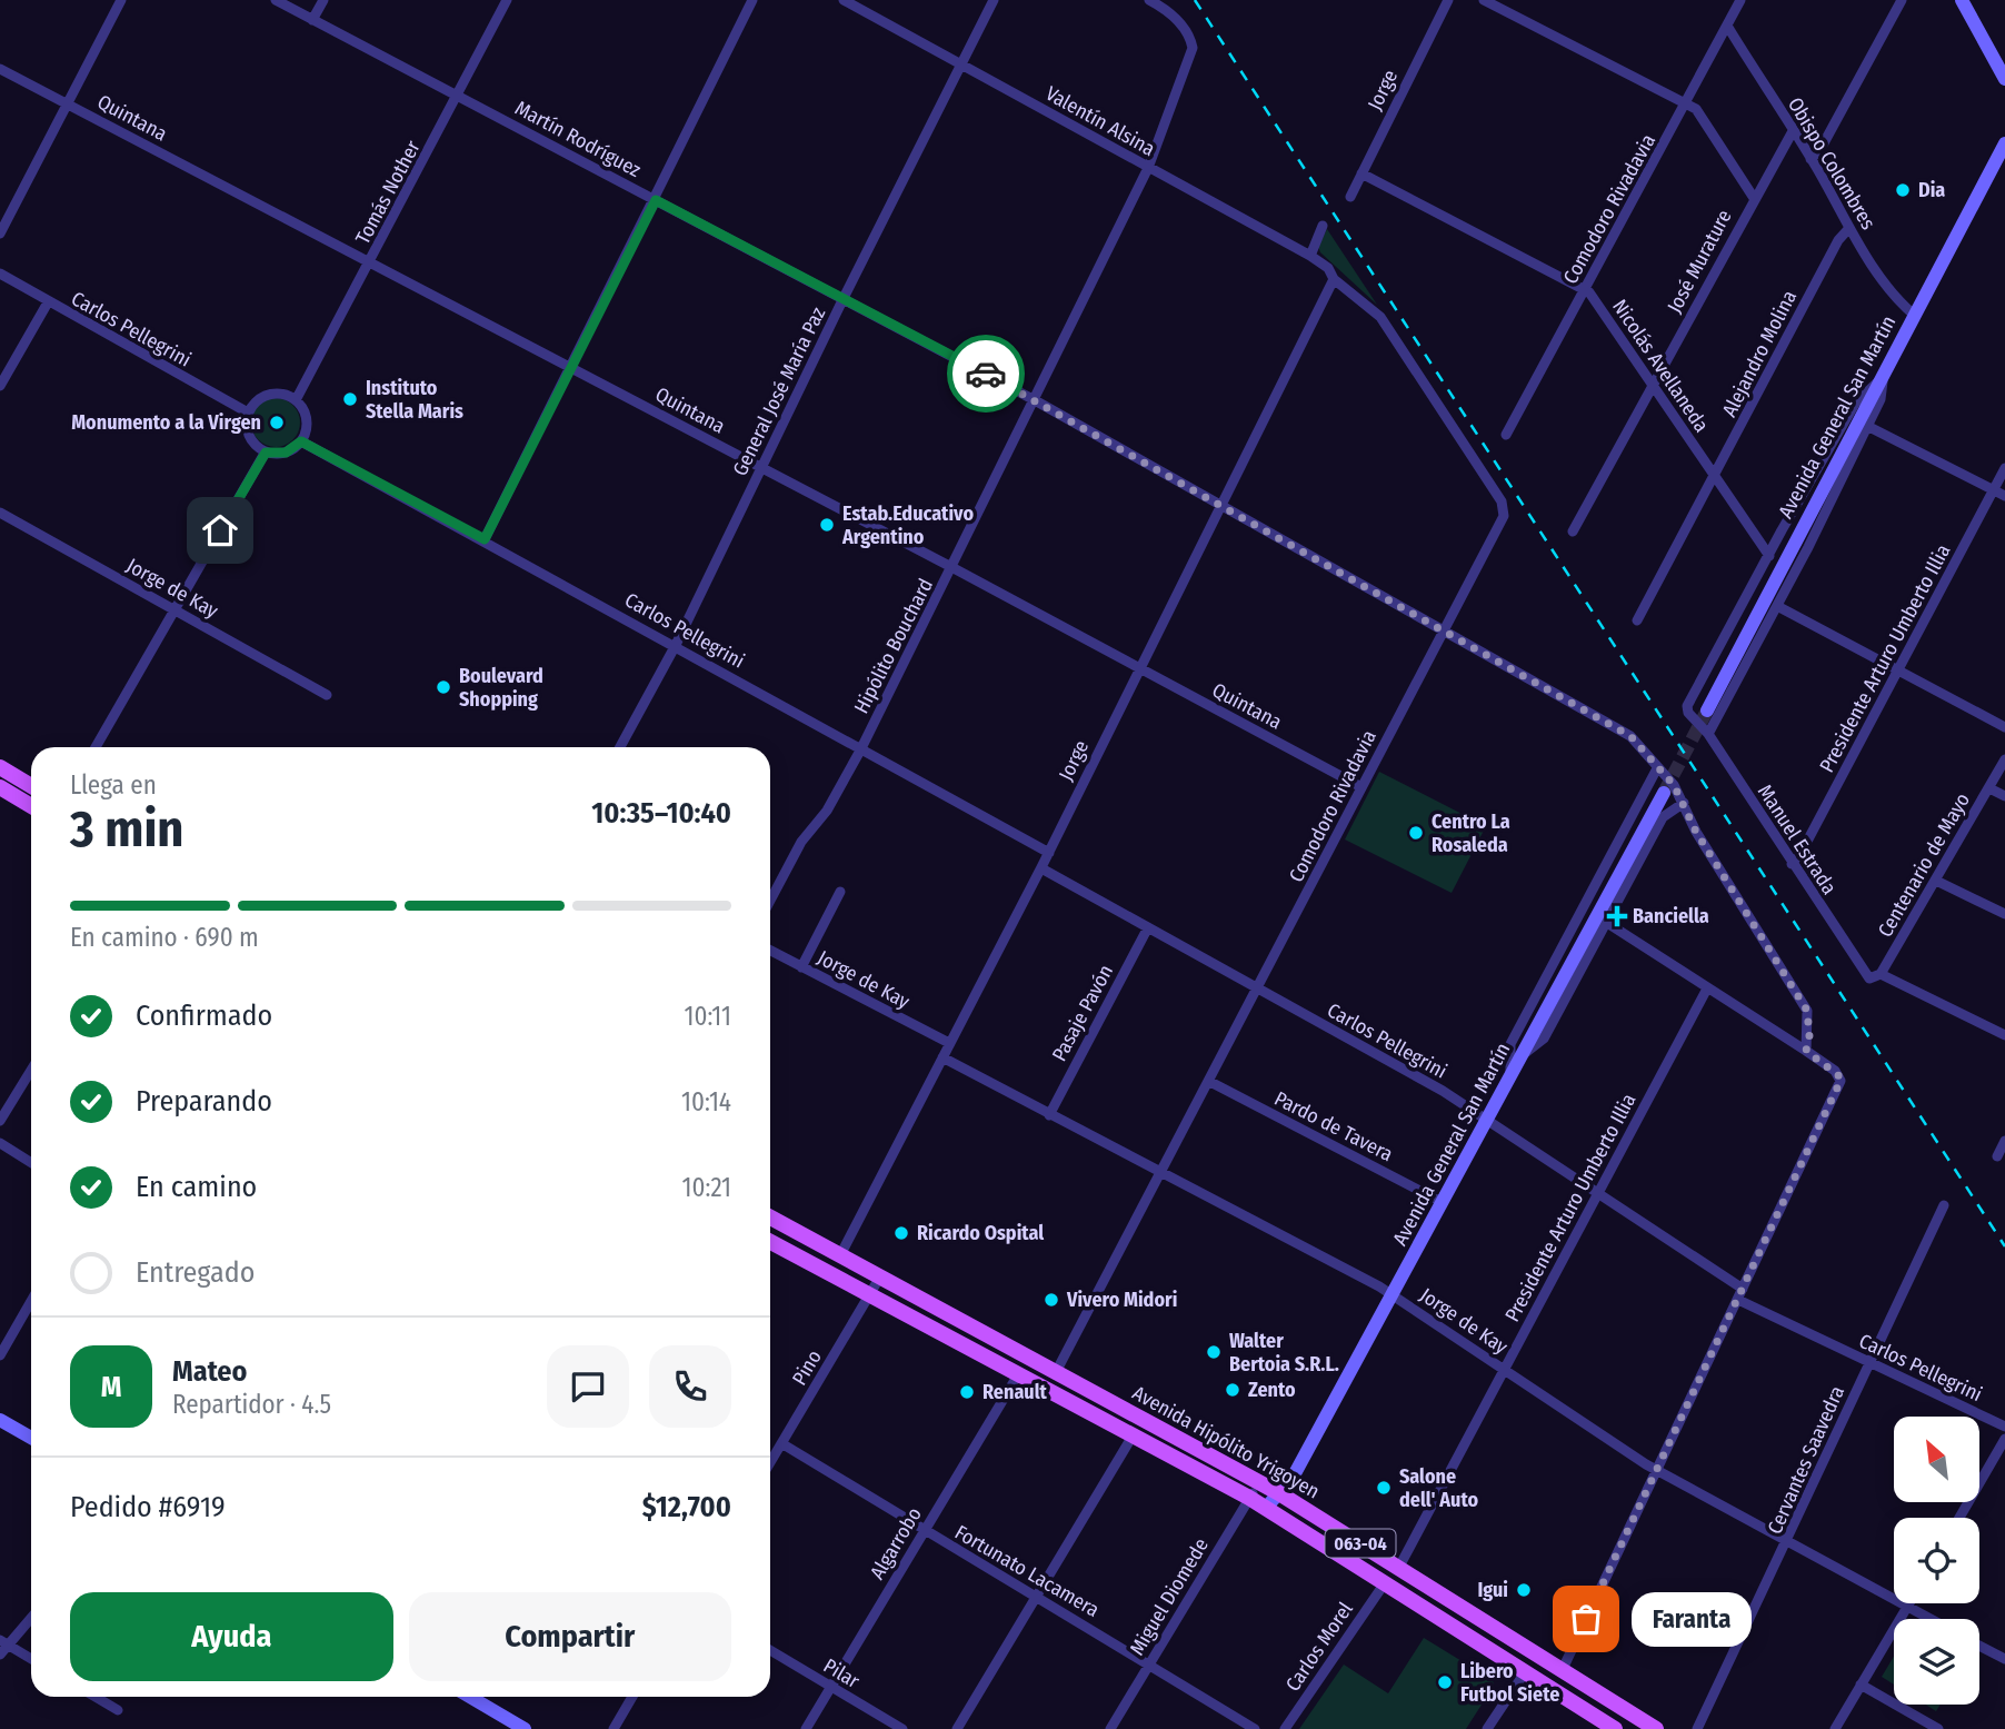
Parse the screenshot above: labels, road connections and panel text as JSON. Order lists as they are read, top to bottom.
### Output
{
  "streets": {
    "main road": ["Avenida General San Martín", "Avenida Hipólito Yrigoyen", "063-04"],
    "street": [
      "Jorge",
      "Quintana",
      "Valentín Alsina",
      "Martín Rodríguez",
      "Obispo Colombres",
      "Tomás Nother",
      "Comodoro Rivadavia",
      "José Murature",
      "Carlos Pellegrini",
      "Alejandro Molina",
      "Nicolás Avellaneda",
      "General José María Paz",
      "Jorge de Kay",
      "Hipólito Bouchard",
      "Presidente Arturo Umberto Illia",
      "Manuel Estrada",
      "Centenario de Mayo",
      "Pasaje Pavón",
      "Pardo de Tavera",
      "Pino",
      "Cervantes Saavedra",
      "Algarrobo",
      "Fortunato Lacamera",
      "Miguel Diomede",
      "Carlos Morel",
      "Pilar"
    ]
  },
  "crossings": [
    ["Jorge", "Quintana"],
    ["Jorge", "Valentín Alsina"],
    ["Jorge", "Martín Rodríguez"],
    ["Jorge", "Comodoro Rivadavia"],
    ["Jorge", "Carlos Pellegrini"],
    ["Jorge", "Nicolás Avellaneda"],
    ["Jorge", "Jorge de Kay"],
    ["Jorge", "Avenida Hipólito Yrigoyen"],
    ["Quintana", "Tomás Nother"],
    ["Quintana", "Comodoro Rivadavia"],
    ["Quintana", "General José María Paz"],
    ["Quintana", "Hipólito Bouchard"],
    ["Valentín Alsina", "Comodoro Rivadavia"],
    ["Valentín Alsina", "General José María Paz"],
    ["Valentín Alsina", "Hipólito Bouchard"],
    ["Martín Rodríguez", "Tomás Nother"],
    ["Martín Rodríguez", "Comodoro Rivadavia"],
    ["Martín Rodríguez", "General José María Paz"],
    ["Martín Rodríguez", "Hipólito Bouchard"],
    ["Obispo Colombres", "Comodoro Rivadavia"],
    ["Obispo Colombres", "José Murature"],
    ["Obispo Colombres", "Alejandro Molina"],
    ["Obispo Colombres", "Avenida General San Martín"],
    ["Tomás Nother", "Carlos Pellegrini"],
    ["Comodoro Rivadavia", "Carlos Pellegrini"],
    ["Comodoro Rivadavia", "Nicolás Avellaneda"],
    ["Comodoro Rivadavia", "Jorge de Kay"],
    ["Comodoro Rivadavia", "Pardo de Tavera"],
    ["Comodoro Rivadavia", "Avenida Hipólito Yrigoyen"],
    ["José Murature", "Nicolás Avellaneda"],
    ["Carlos Pellegrini", "General José María Paz"],
    ["Carlos Pellegrini", "Avenida General San Martín"],
    ["Carlos Pellegrini", "Hipólito Bouchard"],
    ["Carlos Pellegrini", "Presidente Arturo Umberto Illia"],
    ["Carlos Pellegrini", "Pasaje Pavón"],
    ["Carlos Pellegrini", "Cervantes Saavedra"],
    ["Alejandro Molina", "Nicolás Avellaneda"],
    ["Avenida General San Martín", "Jorge de Kay"],
    ["Avenida General San Martín", "Manuel Estrada"],
    ["Avenida General San Martín", "Pardo de Tavera"],
    ["Avenida General San Martín", "Avenida Hipólito Yrigoyen"],
    ["Jorge de Kay", "Presidente Arturo Umberto Illia"],
    ["Jorge de Kay", "Pasaje Pavón"],
    ["Jorge de Kay", "Cervantes Saavedra"],
    ["Presidente Arturo Umberto Illia", "Manuel Estrada"],
    ["Presidente Arturo Umberto Illia", "Avenida Hipólito Yrigoyen"],
    ["Manuel Estrada", "Centenario de Mayo"],
    ["Pino", "Avenida Hipólito Yrigoyen"],
    ["Pino", "Fortunato Lacamera"],
    ["Avenida Hipólito Yrigoyen", "Algarrobo"],
    ["Avenida Hipólito Yrigoyen", "Miguel Diomede"],
    ["Avenida Hipólito Yrigoyen", "Carlos Morel"],
    ["Algarrobo", "Fortunato Lacamera"],
    ["Algarrobo", "Pilar"],
    ["Fortunato Lacamera", "Miguel Diomede"]
  ],
  "places": {
    "other": [
      "Dia",
      "Instituto Stella Maris",
      "Monumento a la Virgen",
      "Estab.Educativo Argentino",
      "Boulevard Shopping",
      "Centro La Rosaleda",
      "Ricardo Ospital",
      "Vivero Midori",
      "Walter Bertoia S.R.L.",
      "Zento",
      "Renault",
      "Salone dell' Auto",
      "Igui",
      "Faranta",
      "Libero Futbol Siete"
    ],
    "health": ["Banciella"]
  },
  "north": "top left",
  "page": {
    "heading": ["3 min", "Llega en", "10:35–10:40"],
    "panel": [
      "Mateo",
      "Repartidor · 4.5",
      "Pedido #6919",
      "$12,700"
    ],
    "bar": "En camino · 690 m",
    "list": [
      ["Confirmado", "10:11"],
      ["Preparando", "10:14"],
      ["En camino", "10:21"],
      "Entregado"
    ],
    "round": "M",
    "buttons": ["Ayuda", "Compartir"],
    "bubble": "Faranta"
  }
}
